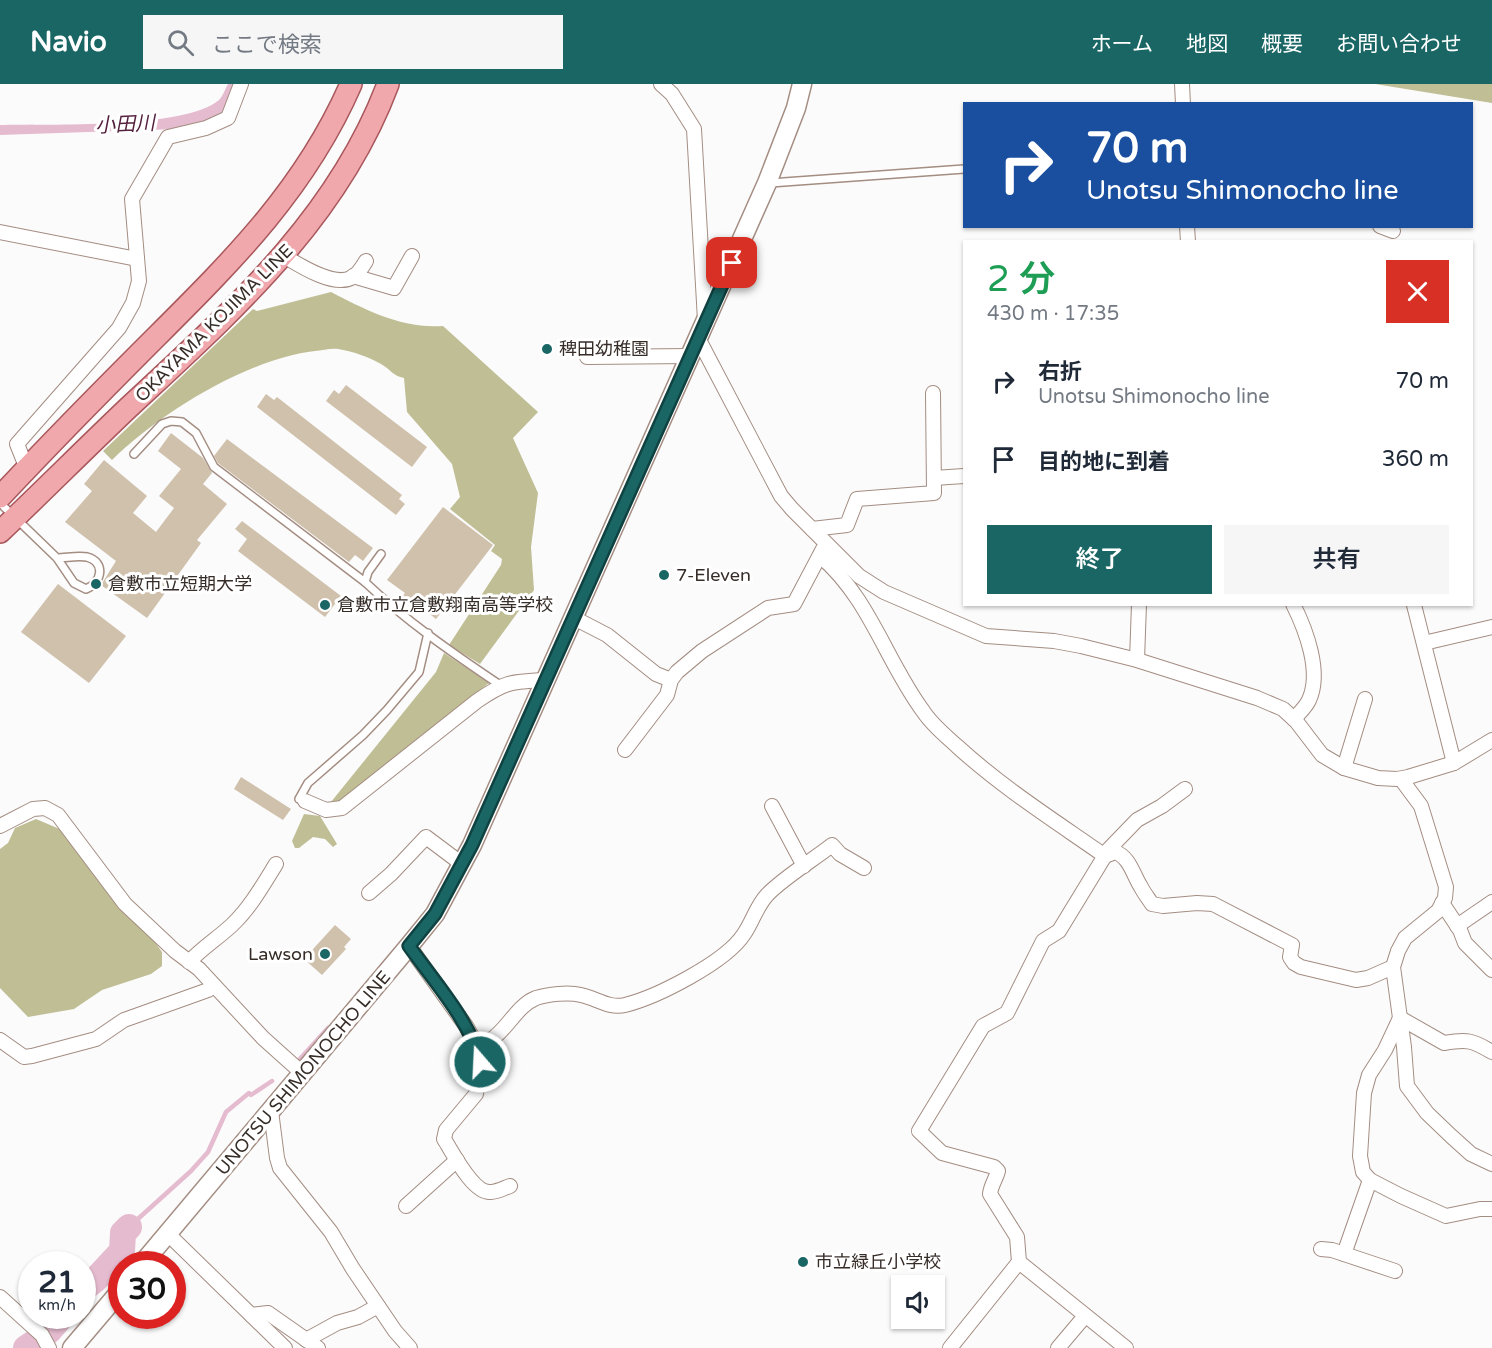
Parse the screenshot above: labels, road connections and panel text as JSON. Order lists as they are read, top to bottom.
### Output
{
  "streets": {
    "main road": ["OKAYAMA KOJIMA LINE", "UNOTSU SHIMONOCHO LINE"]
  },
  "water": ["小田川"],
  "places": [
    "稗田幼稚園",
    "7-Eleven",
    "倉敷市立短期大学",
    "倉敷市立倉敷翔南高等学校",
    "Lawson",
    "市立緑丘小学校"
  ],
  "page": {
    "header": "Navio",
    "search": "ここで検索",
    "nav": [
      "ホーム",
      "地図",
      "概要",
      "お問い合わせ"
    ],
    "turn": ["70 m", "Unotsu Shimonocho line"],
    "heading": ["2 分", "430 m · 17:35"],
    "list": [
      {
        "name": "右折",
        "note": "Unotsu Shimonocho line",
        "value": "70 m"
      },
      {
        "name": "目的地に到着",
        "value": "360 m"
      }
    ],
    "buttons": ["終了", "共有"],
    "speed": "21 km/h",
    "limit": "30"
  }
}
